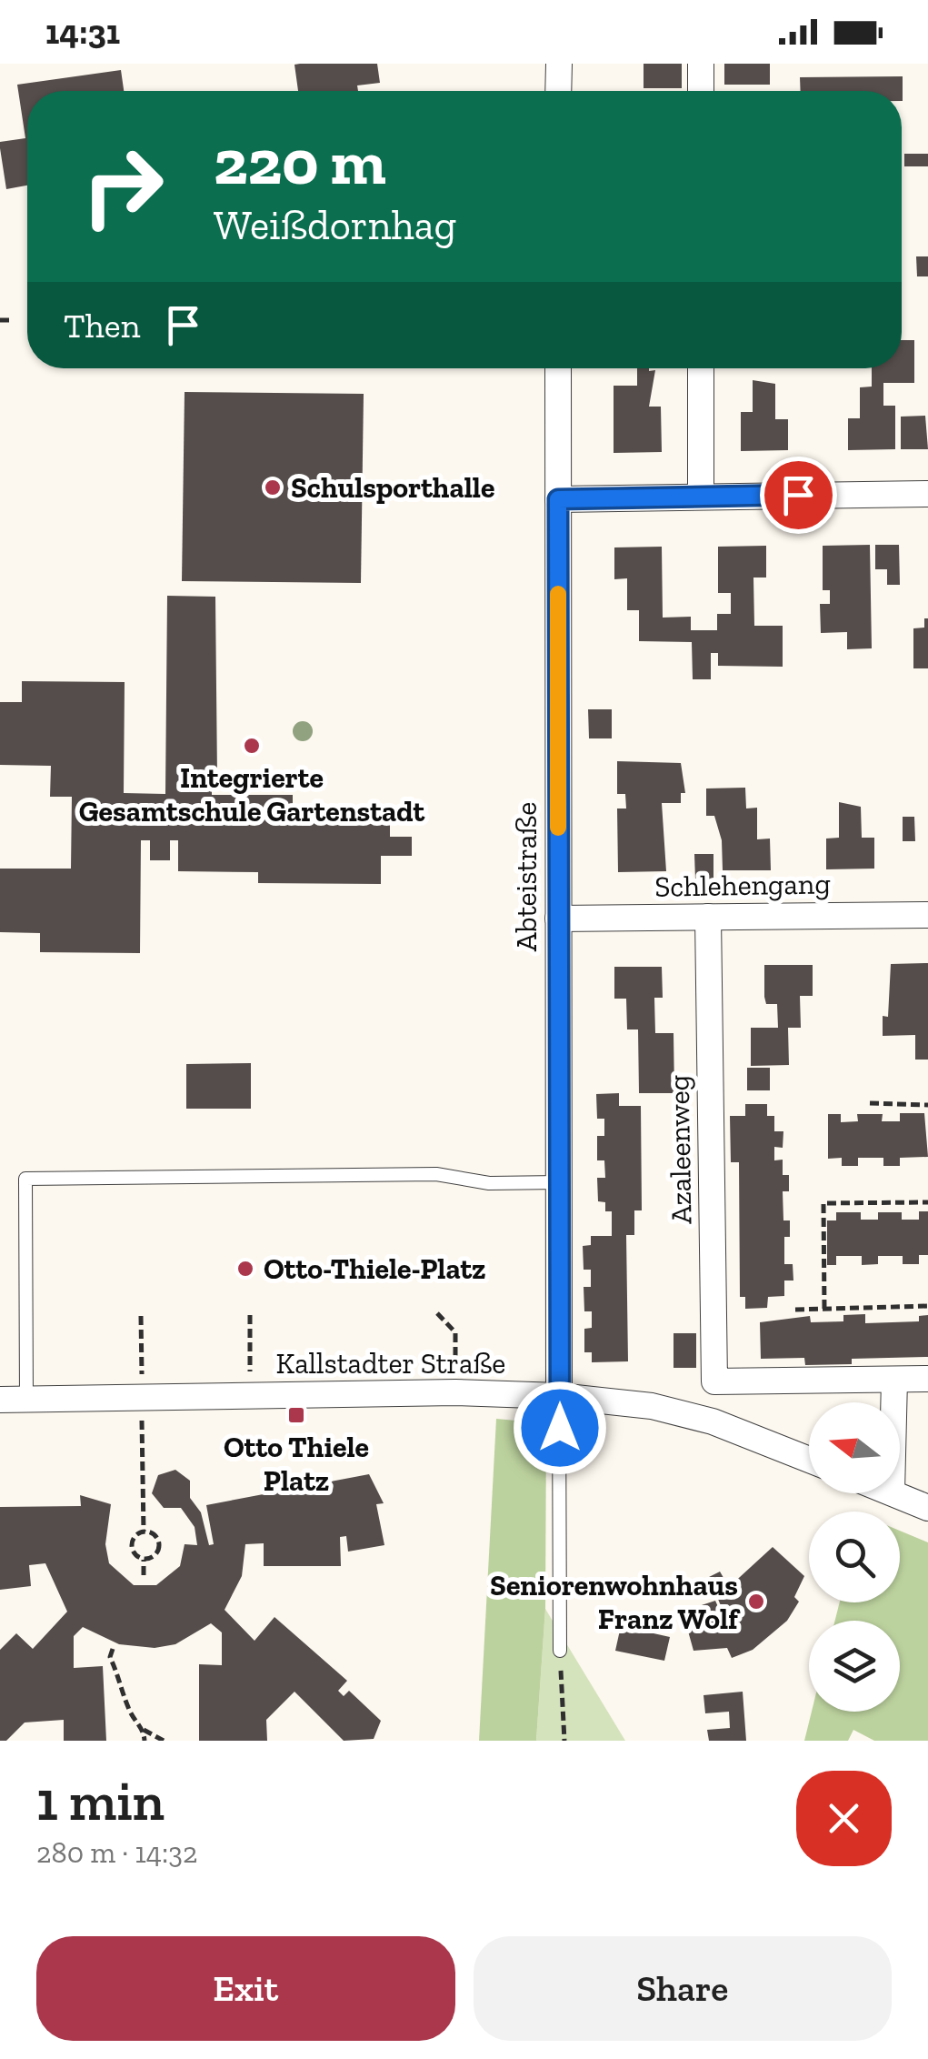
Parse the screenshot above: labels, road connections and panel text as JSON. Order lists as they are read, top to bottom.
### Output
{
  "streets": {
    "street": [
      "Abteistraße",
      "Schlehengang",
      "Azaleenweg",
      "Kallstadter Straße"
    ]
  },
  "crossings": [
    ["Abteistraße", "Schlehengang"],
    ["Abteistraße", "Kallstadter Straße"],
    ["Schlehengang", "Azaleenweg"]
  ],
  "places": {
    "other": [
      "Schulsporthalle",
      "Integrierte Gesamtschule Gartenstadt",
      "Otto-Thiele-Platz",
      "Seniorenwohnhaus Franz Wolf"
    ],
    "transit": ["Otto Thiele Platz"]
  },
  "north": "left",
  "page": {
    "status": "14:31",
    "turn": ["220 m", "Weißdornhag"],
    "then": "Then",
    "heading": ["1 min", "280 m · 14:32"],
    "buttons": ["Exit", "Share"]
  }
}
